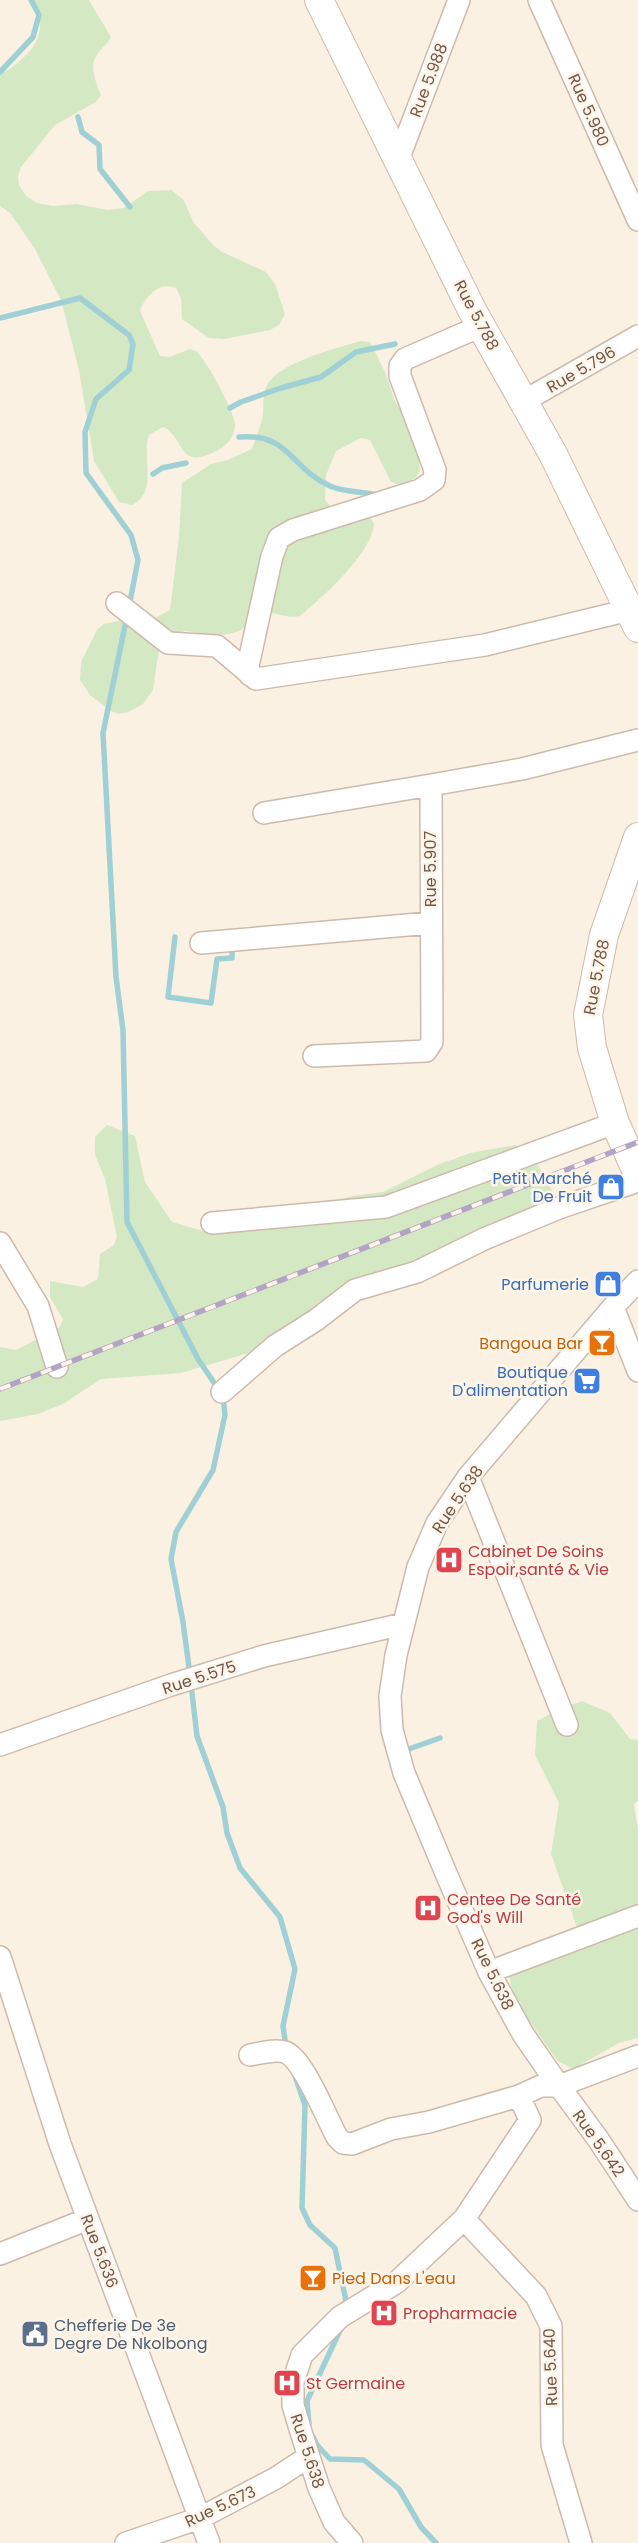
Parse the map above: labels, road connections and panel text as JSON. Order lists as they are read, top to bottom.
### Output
{
  "streets": {
    "street": [
      "Rue 5.988",
      "Rue 5.980",
      "Rue 5.788",
      "Rue 5.796",
      "Rue 5.907",
      "Rue 5.638",
      "Rue 5.575",
      "Rue 5.642",
      "Rue 5.636",
      "Rue 5.640",
      "Rue 5.673"
    ]
  },
  "crossings": [
    ["Rue 5.988", "Rue 5.788"],
    ["Rue 5.788", "Rue 5.796"],
    ["Rue 5.638", "Rue 5.575"],
    ["Rue 5.638", "Rue 5.642"],
    ["Rue 5.638", "Rue 5.640"],
    ["Rue 5.638", "Rue 5.673"],
    ["Rue 5.636", "Rue 5.673"]
  ],
  "places": {
    "shop": ["Petit Marché De Fruit", "Parfumerie"],
    "bar": ["Bangoua Bar", "Pied Dans L'eau"],
    "supermarket": ["Boutique D'alimentation"],
    "hospital": [
      "Cabinet De Soins Espoir,santé & Vie",
      "Centee De Santé God's Will",
      "Propharmacie",
      "St Germaine"
    ],
    "public building": ["Chefferie De 3e Degre De Nkolbong"]
  }
}
